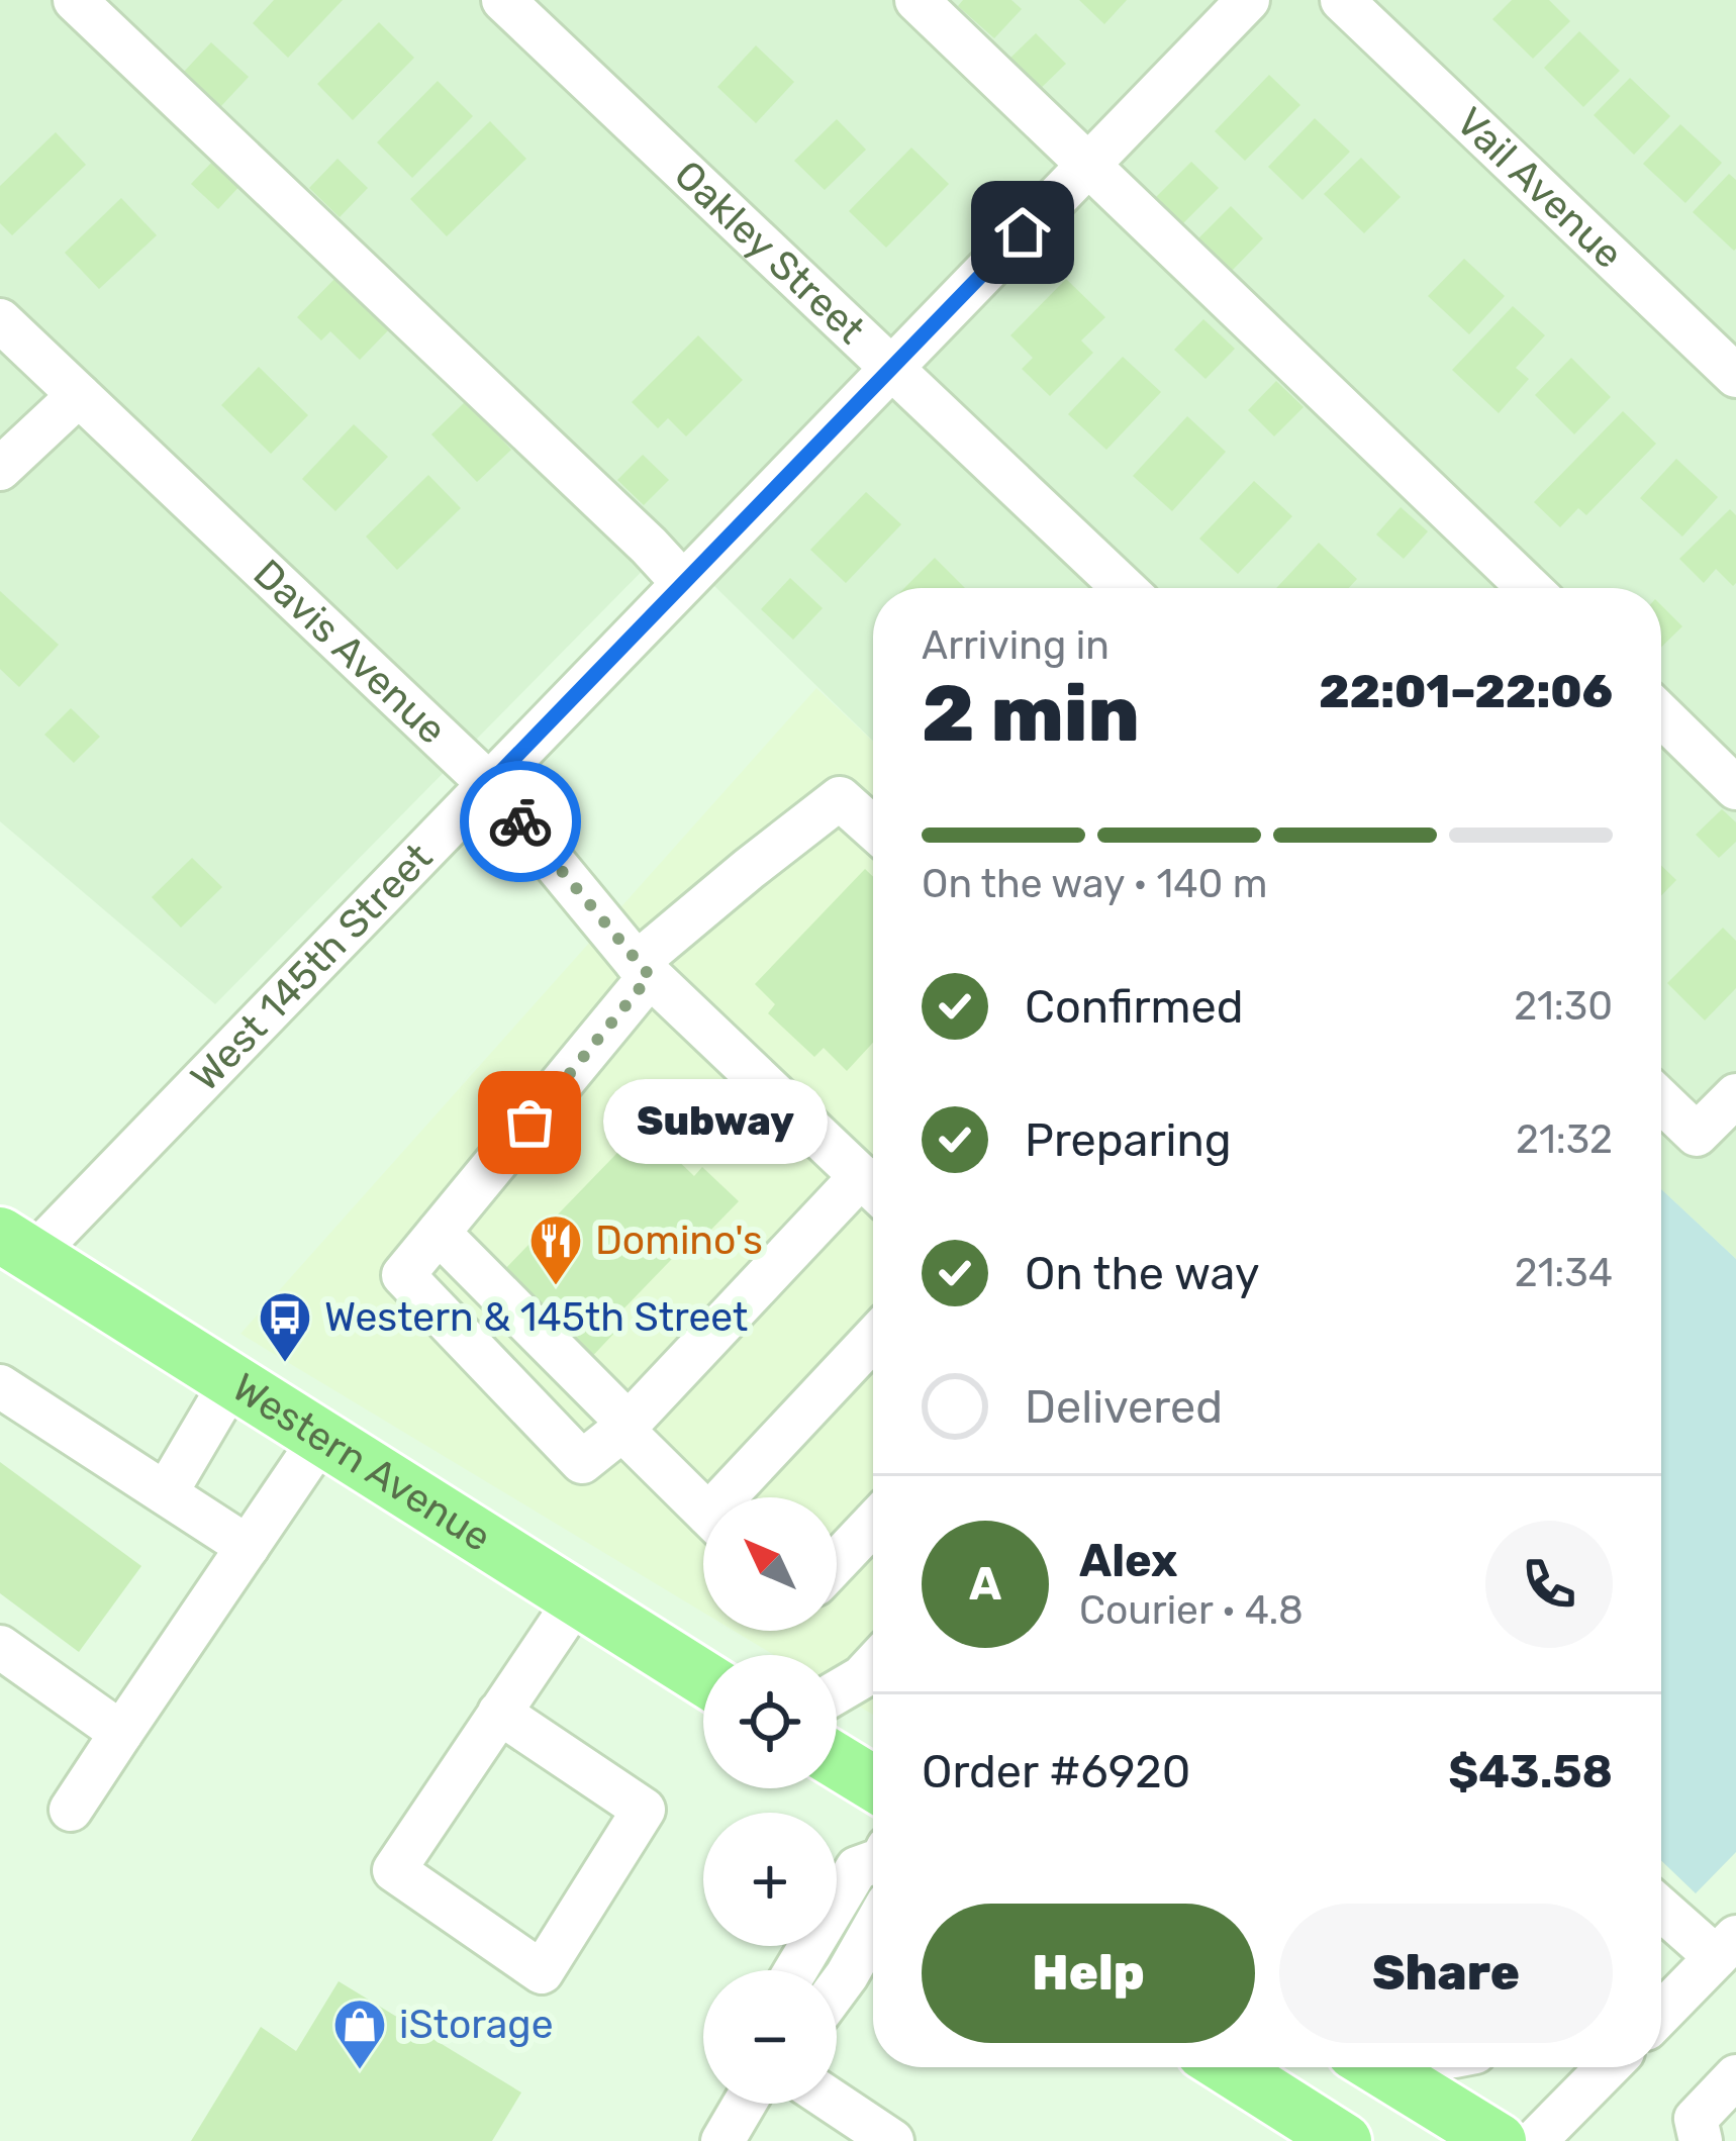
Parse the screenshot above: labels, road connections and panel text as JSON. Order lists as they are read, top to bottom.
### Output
{
  "streets": {
    "main road": ["Western Avenue"],
    "street": [
      "Vail Avenue",
      "Oakley Street",
      "Davis Avenue",
      "West 145th Street"
    ]
  },
  "crossings": [
    ["Oakley Street", "West 145th Street"],
    ["Davis Avenue", "West 145th Street"],
    ["West 145th Street", "Western Avenue"]
  ],
  "places": {
    "other": ["Subway"],
    "restaurant": ["Domino's"],
    "bus stop": ["Western & 145th Street"],
    "shop": ["iStorage"]
  },
  "north": "top left",
  "page": {
    "heading": ["2 min", "Arriving in", "22:01–22:06"],
    "panel": [
      "Alex",
      "Courier · 4.8",
      "Order #6920",
      "$43.58"
    ],
    "bar": "On the way · 140 m",
    "list": [
      ["Confirmed", "21:30"],
      ["Preparing", "21:32"],
      ["On the way", "21:34"],
      "Delivered"
    ],
    "bubble": "Subway",
    "map_buttons": ["+", "−"],
    "round": "A",
    "buttons": ["Help", "Share"]
  }
}
